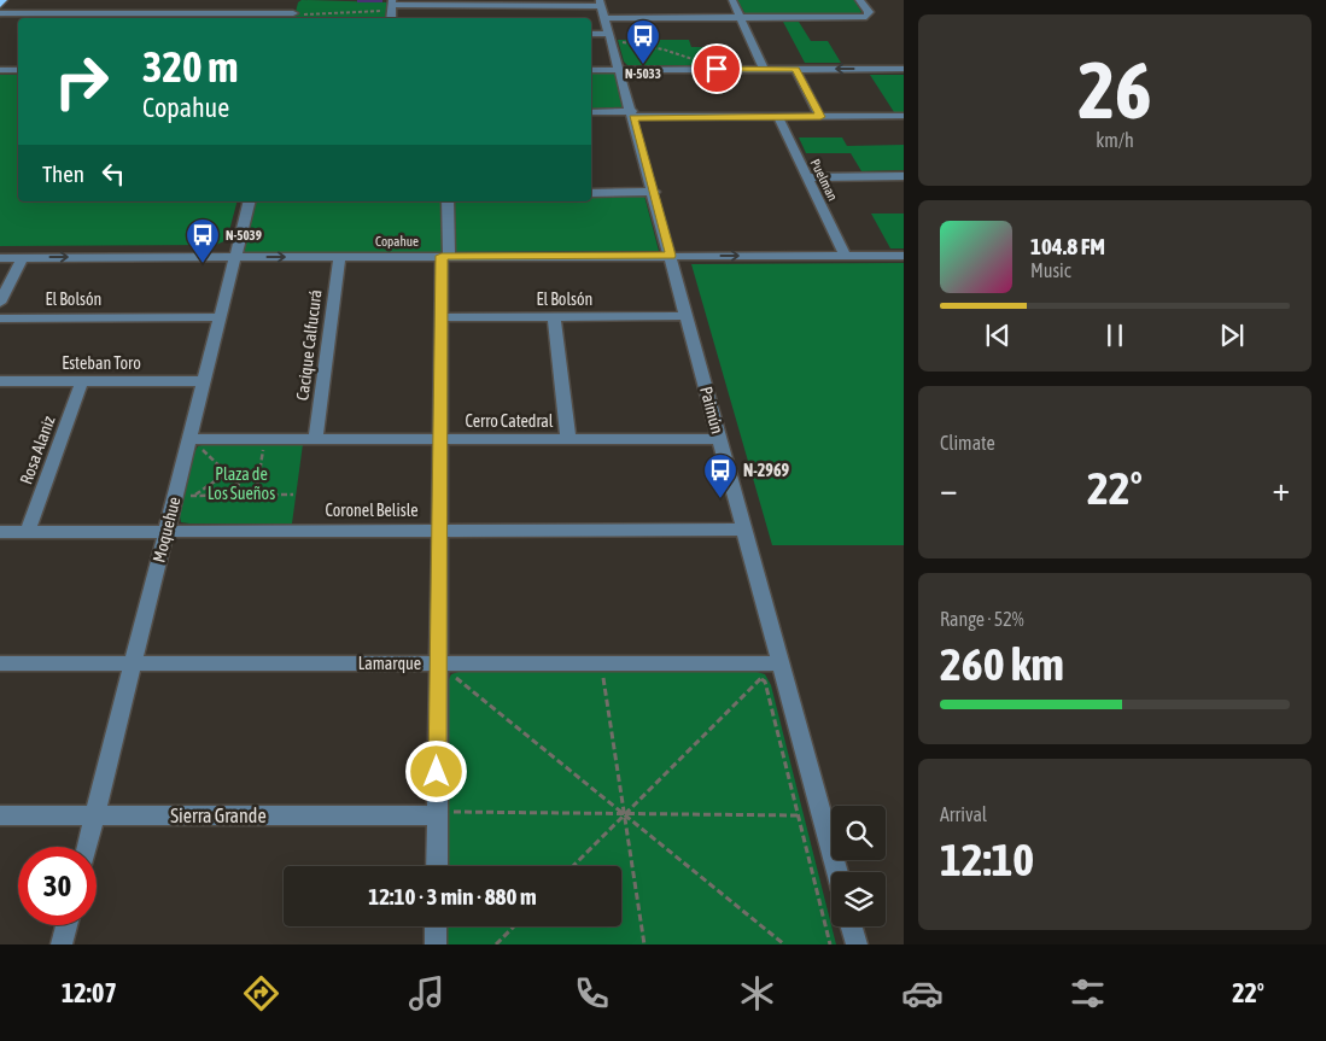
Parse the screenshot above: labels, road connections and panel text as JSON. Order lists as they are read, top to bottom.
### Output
{
  "streets": {
    "street": [
      "Puelman",
      "Copahue",
      "El Bolsón",
      "Cacique Calfucurá",
      "Esteban Toro",
      "Paimún",
      "Cerro Catedral",
      "Rosa Alaniz",
      "Coronel Belisle",
      "Moquehue",
      "Lamarque",
      "Sierra Grande"
    ]
  },
  "crossings": [
    ["Puelman", "Copahue"],
    ["Copahue", "Cacique Calfucurá"],
    ["Copahue", "Paimún"],
    ["Copahue", "Moquehue"],
    ["El Bolsón", "Paimún"],
    ["El Bolsón", "Moquehue"],
    ["Cacique Calfucurá", "Cerro Catedral"],
    ["Esteban Toro", "Rosa Alaniz"],
    ["Esteban Toro", "Moquehue"],
    ["Paimún", "Cerro Catedral"],
    ["Paimún", "Coronel Belisle"],
    ["Paimún", "Lamarque"],
    ["Cerro Catedral", "Moquehue"],
    ["Rosa Alaniz", "Coronel Belisle"],
    ["Coronel Belisle", "Moquehue"],
    ["Moquehue", "Lamarque"],
    ["Moquehue", "Sierra Grande"]
  ],
  "one_way": ["Copahue"],
  "parks": ["Plaza de Los Sueños"],
  "places": {
    "bus stop": ["N-5033", "N-5039", "N-2969"]
  },
  "page": {
    "tile": [
      ["26", "km/h"],
      "Climate",
      ["Range · 52%", "260 km"],
      ["Arrival", "12:10"]
    ],
    "turn": ["320 m", "Copahue"],
    "then": "Then",
    "song": ["104.8 FM", "Music"],
    "heat": ["−", "22°", "+"],
    "limit": "30",
    "trip": "12:10 · 3 min · 880 m",
    "tabs": ["12:07", "22°"]
  }
}
